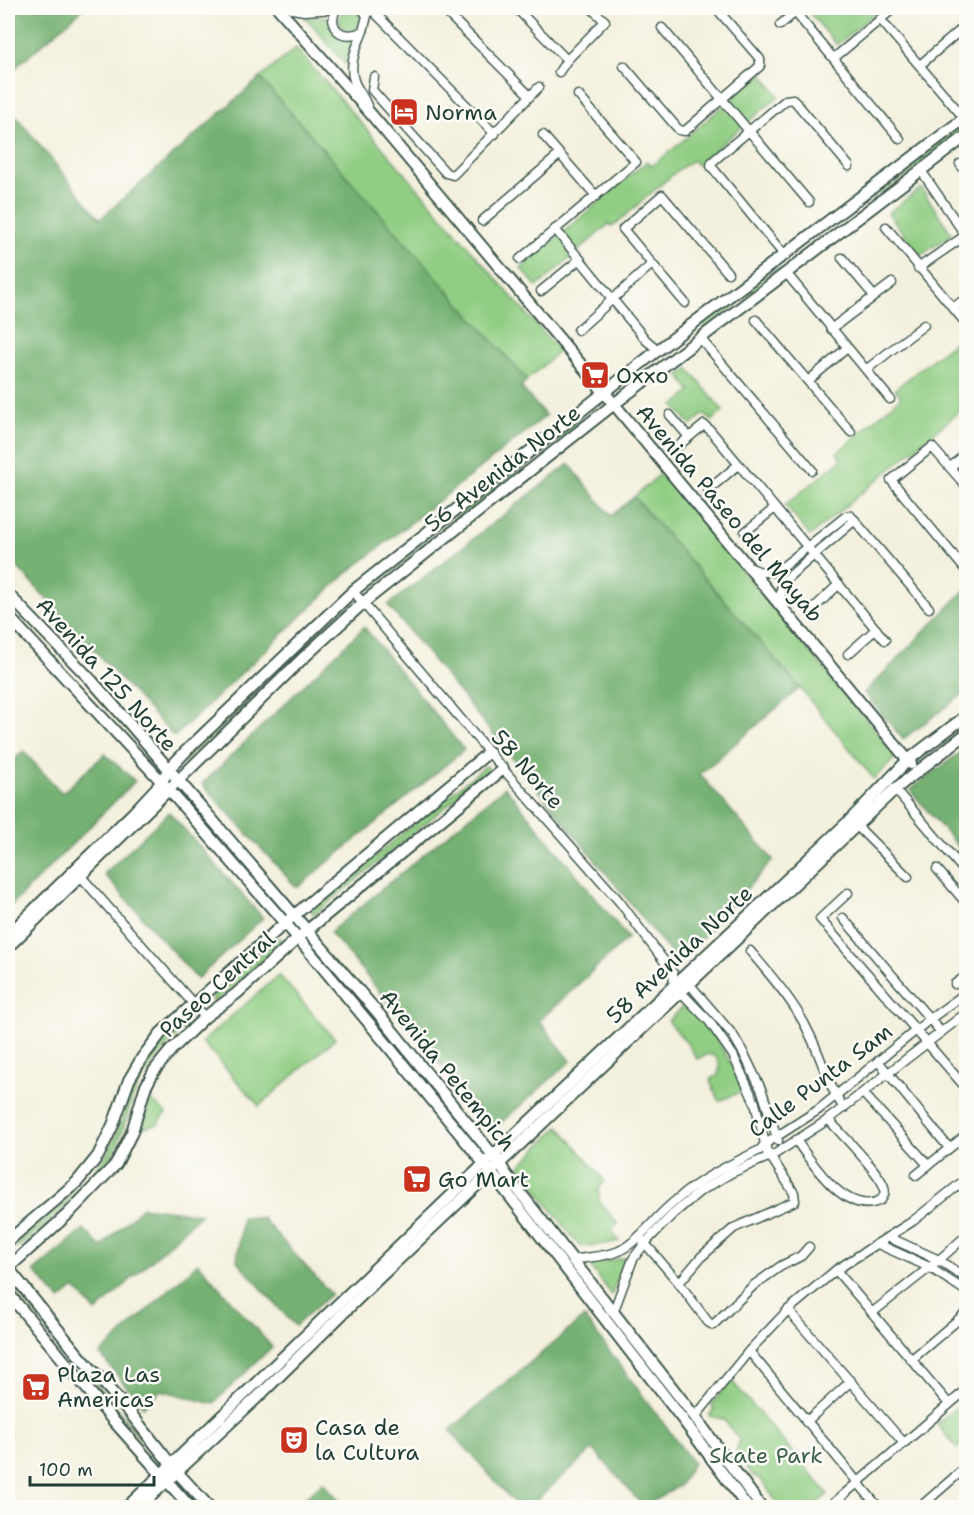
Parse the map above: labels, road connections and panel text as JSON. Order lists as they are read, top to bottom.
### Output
{
  "streets": {
    "main road": [
      "56 Avenida Norte",
      "Avenida Paseo del Mayab",
      "Avenida 125 Norte",
      "58 Avenida Norte",
      "Paseo Central",
      "Avenida Petempich"
    ],
    "street": ["58 Norte", "Calle Punta Sam"]
  },
  "crossings": [
    ["56 Avenida Norte", "Avenida Paseo del Mayab"],
    ["56 Avenida Norte", "Avenida 125 Norte"],
    ["56 Avenida Norte", "58 Norte"],
    ["56 Avenida Norte", "Avenida Petempich"],
    ["Avenida Paseo del Mayab", "58 Avenida Norte"],
    ["Avenida 125 Norte", "Avenida Petempich"],
    ["58 Norte", "58 Avenida Norte"],
    ["58 Norte", "Paseo Central"],
    ["58 Norte", "Calle Punta Sam"],
    ["58 Avenida Norte", "Avenida Petempich"],
    ["Paseo Central", "Avenida Petempich"],
    ["Avenida Petempich", "Calle Punta Sam"]
  ],
  "parks": ["Skate Park"],
  "places": {
    "hotel": ["Norma"],
    "supermarket": ["Oxxo", "Go Mart", "Plaza Las Americas"],
    "theatre": ["Casa de la Cultura"]
  },
  "scale_bar": "100 m"
}
